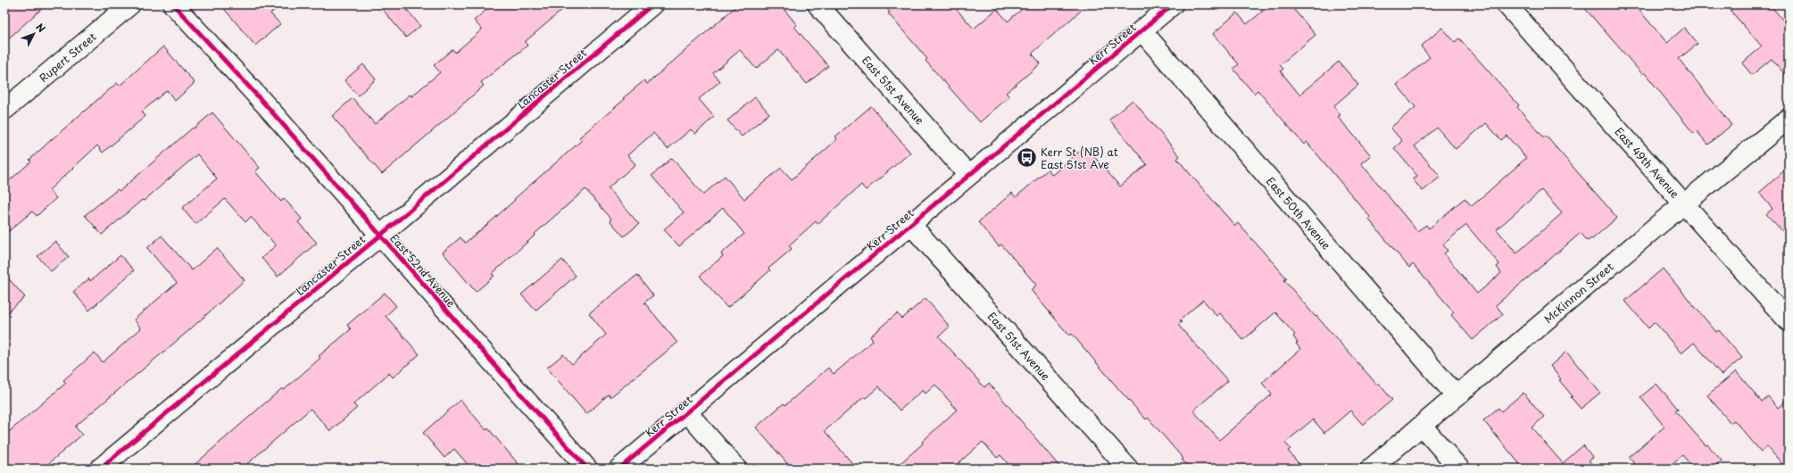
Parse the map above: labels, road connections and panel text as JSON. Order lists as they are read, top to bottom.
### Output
{
  "streets": {
    "street": [
      "Kerr Street",
      "Rupert Street",
      "Lancaster Street",
      "East 51st Avenue",
      "East 49th Avenue",
      "East 50th Avenue",
      "East 52nd Avenue",
      "McKinnon Street"
    ]
  },
  "crossings": [
    ["Kerr Street", "East 51st Avenue"],
    ["Kerr Street", "East 50th Avenue"],
    ["Lancaster Street", "East 52nd Avenue"],
    ["East 49th Avenue", "McKinnon Street"],
    ["East 50th Avenue", "McKinnon Street"]
  ],
  "places": {
    "bus stop": ["Kerr St (NB) at East 51st Ave"]
  },
  "north": "top right"
}
